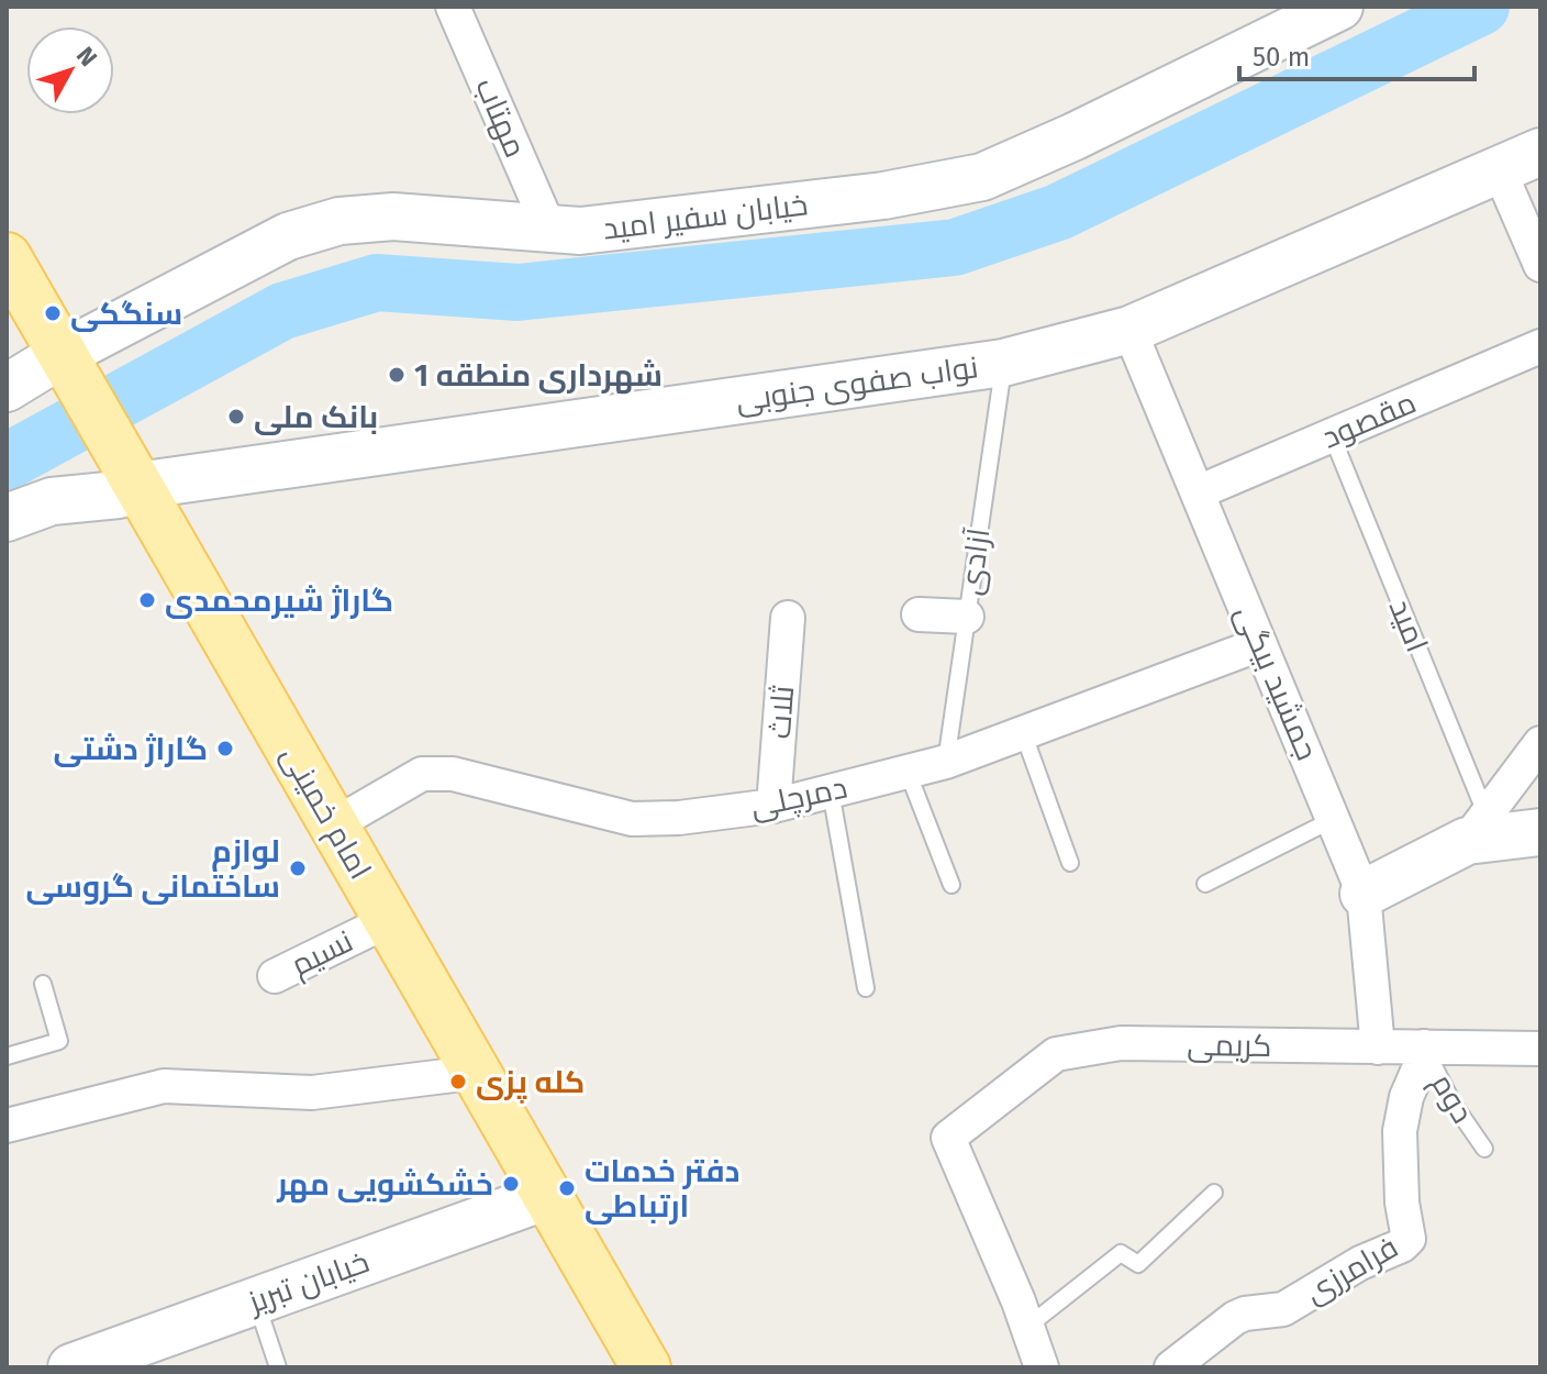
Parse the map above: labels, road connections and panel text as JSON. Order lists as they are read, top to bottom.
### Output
{
  "streets": {
    "main road": [
      "خیابان سفیر امید",
      "نواب صفوی جنوبی",
      "امام خمینی",
      "خیابان تبریز"
    ],
    "street": [
      "مهتاب",
      "مقصود",
      "جمشید بیگی",
      "ثلاث",
      "دمرچلی",
      "نسیم",
      "کریمی",
      "فرامرزی"
    ],
    "lane": ["آزادی", "امید", "دوم"]
  },
  "crossings": [
    ["مهتاب", "خیابان سفیر امید"],
    ["خیابان سفیر امید", "امام خمینی"],
    ["نواب صفوی جنوبی", "آزادی"],
    ["نواب صفوی جنوبی", "جمشید بیگی"],
    ["نواب صفوی جنوبی", "امام خمینی"],
    ["مقصود", "امید"],
    ["مقصود", "جمشید بیگی"],
    ["آزادی", "دمرچلی"],
    ["جمشید بیگی", "دمرچلی"],
    ["جمشید بیگی", "کریمی"],
    ["ثلاث", "دمرچلی"],
    ["دمرچلی", "امام خمینی"],
    ["امام خمینی", "نسیم"],
    ["امام خمینی", "خیابان تبریز"],
    ["کریمی", "دوم"],
    ["کریمی", "فرامرزی"],
    ["دوم", "فرامرزی"]
  ],
  "places": [
    "سنگکی",
    "شهرداری منطقه 1",
    "بانک ملی",
    "گاراژ شیرمحمدی",
    "گاراژ دشتی",
    "لوازم ساختمانی گروسی",
    "کله پزی",
    "خشکشویی مهر",
    "دفتر خدمات ارتباطی"
  ],
  "scale_bar": "50 m",
  "north": "top right"
}
